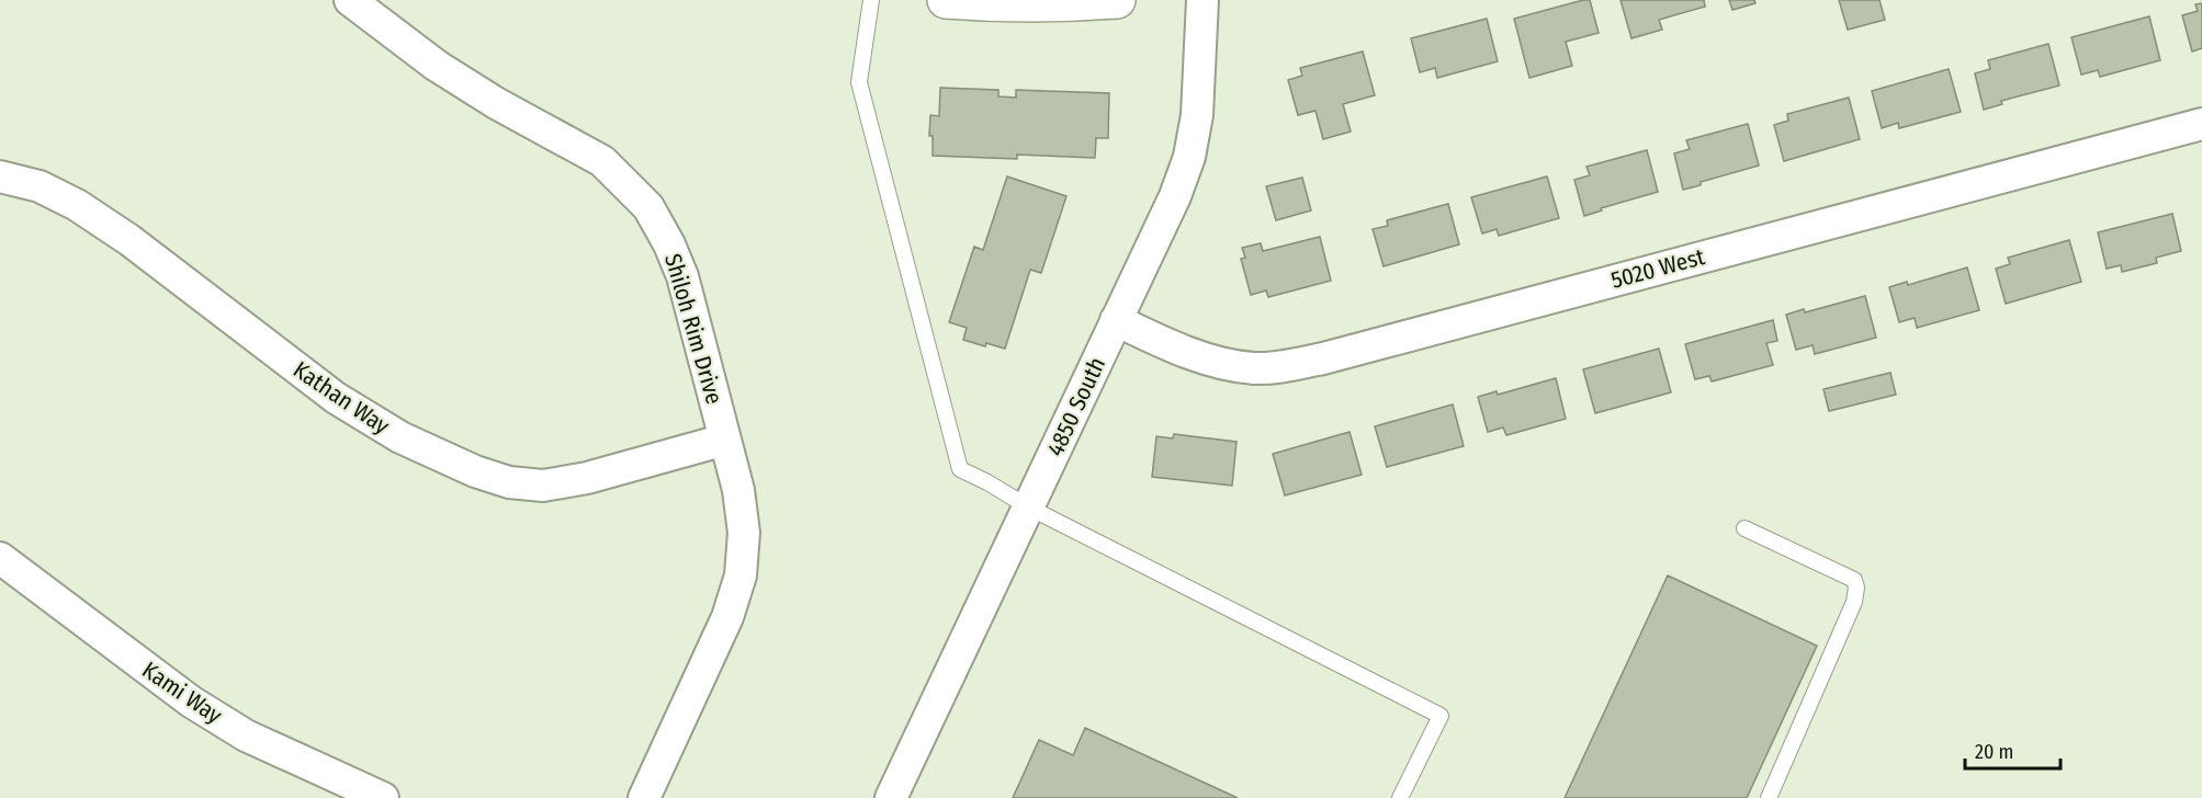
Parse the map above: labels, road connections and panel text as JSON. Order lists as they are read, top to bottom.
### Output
{
  "streets": {
    "street": [
      "5020 West",
      "Shiloh Rim Drive",
      "Kathan Way",
      "4850 South",
      "Kami Way"
    ]
  },
  "crossings": [
    ["5020 West", "4850 South"],
    ["Shiloh Rim Drive", "Kathan Way"]
  ],
  "scale_bar": "20 m"
}
